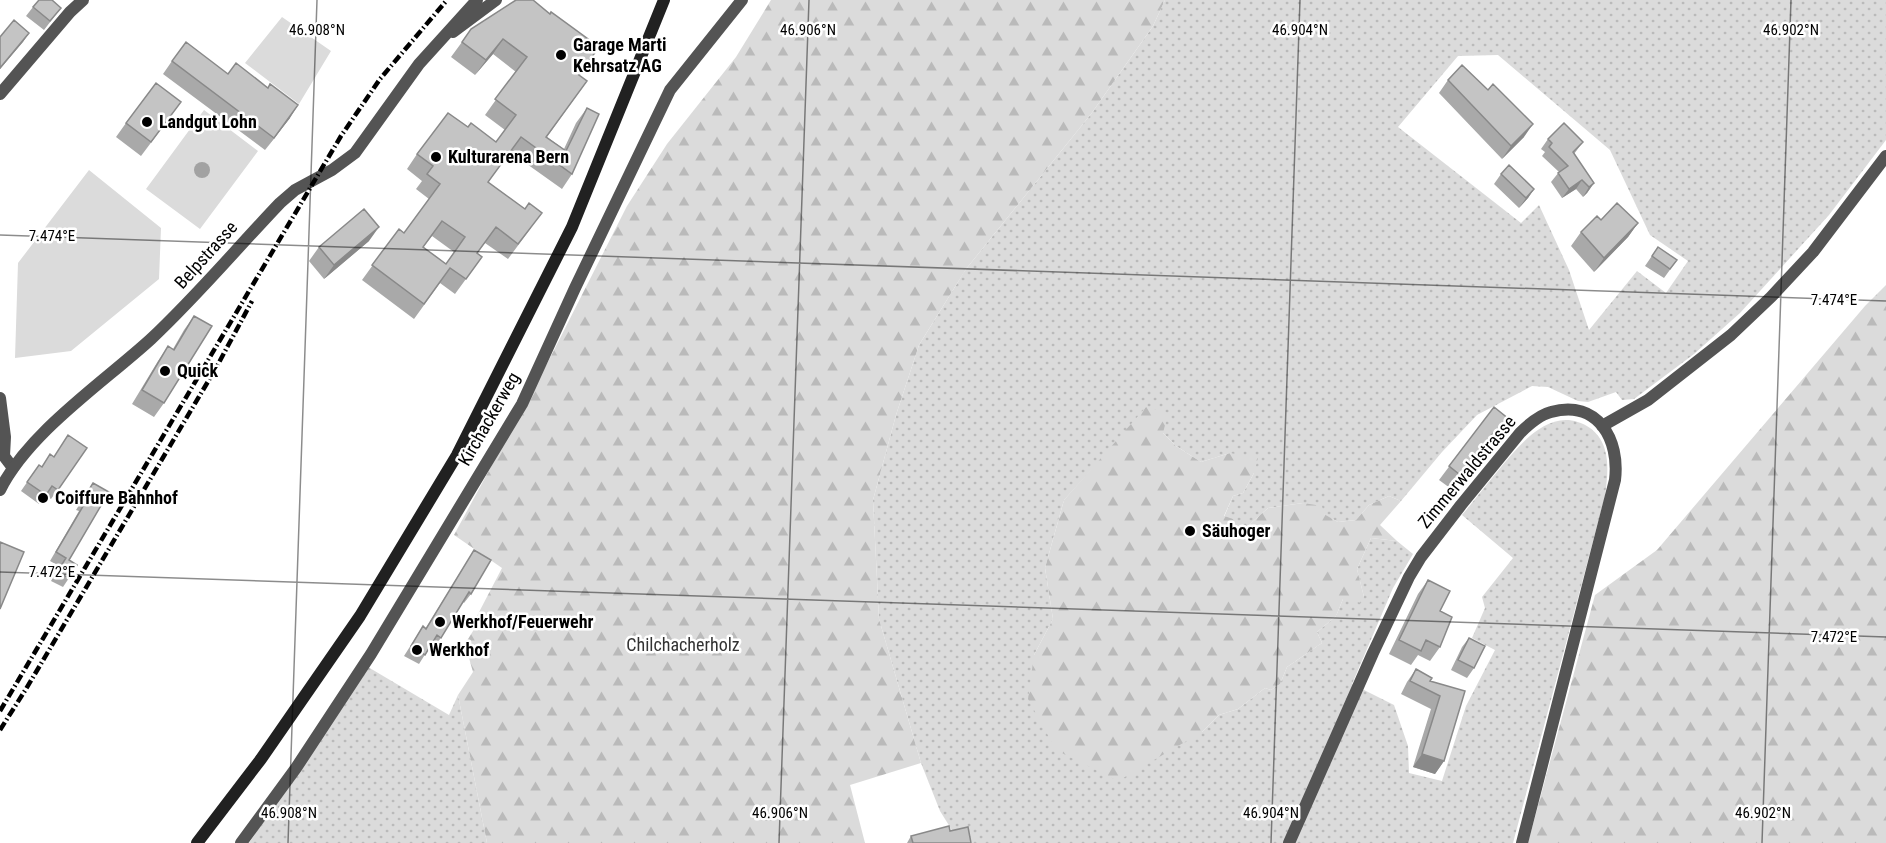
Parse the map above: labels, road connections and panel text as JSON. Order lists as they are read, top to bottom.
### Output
{
  "streets": {
    "street": ["Belpstrasse", "Kirchackerweg", "Zimmerwaldstrasse"]
  },
  "parks": ["Chilchacherholz"],
  "places": [
    "Garage Marti Kehrsatz AG",
    "Landgut Lohn",
    "Kulturarena Bern",
    "Quick",
    "Coiffure Bahnhof",
    "Säuhoger",
    "Werkhof/Feuerwehr",
    "Werkhof"
  ],
  "coordinates": [
    "46.908°N",
    "46.906°N",
    "46.904°N",
    "46.902°N",
    "7.474°E",
    "7.472°E"
  ]
}
